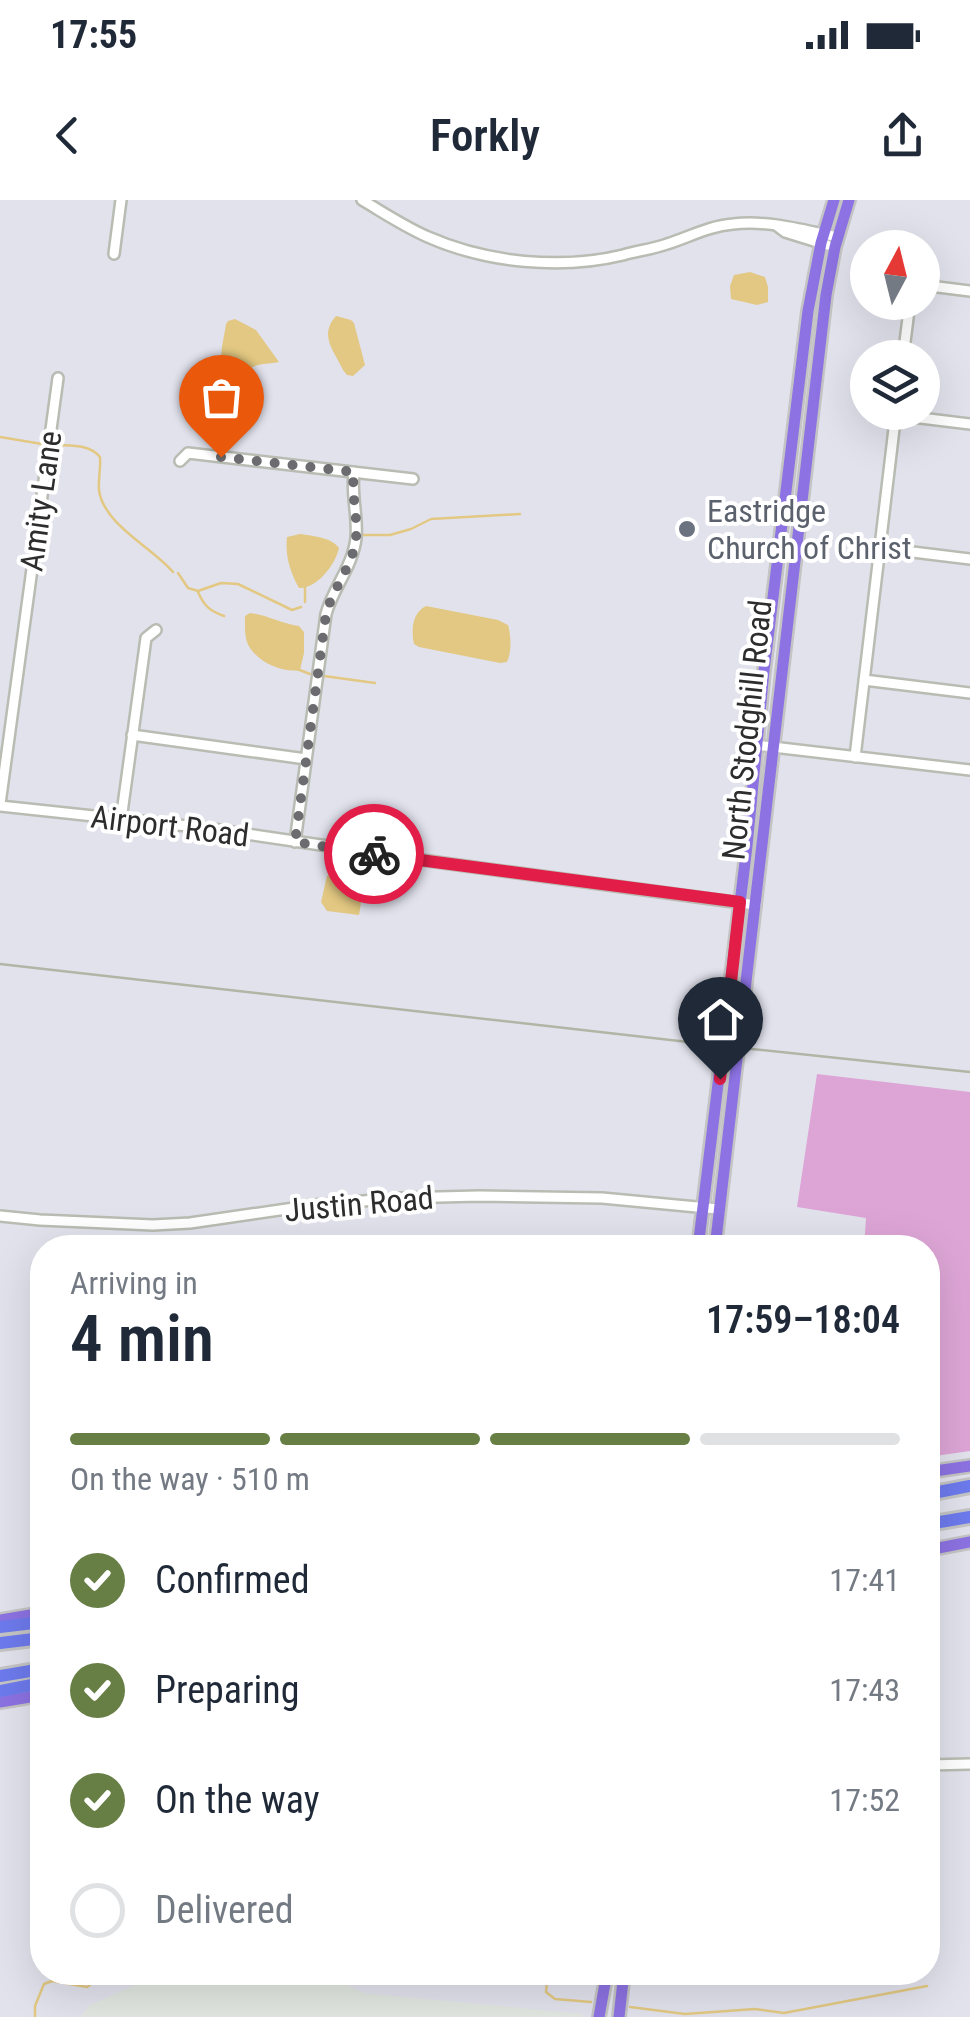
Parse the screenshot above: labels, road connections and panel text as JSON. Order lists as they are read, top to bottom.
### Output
{
  "streets": {
    "main road": ["North Stodghill Road"],
    "street": ["Amity Lane", "Airport Road", "Justin Road"]
  },
  "crossings": [
    ["Amity Lane", "Airport Road"],
    ["North Stodghill Road", "Airport Road"],
    ["North Stodghill Road", "Justin Road"]
  ],
  "places": ["Eastridge Church of Christ"],
  "north": "top",
  "page": {
    "status": "17:55",
    "header": "Forkly",
    "heading": ["4 min", "Arriving in", "17:59–18:04"],
    "bar": "On the way · 510 m",
    "list": [
      ["Confirmed", "17:41"],
      ["Preparing", "17:43"],
      ["On the way", "17:52"],
      "Delivered"
    ]
  }
}
